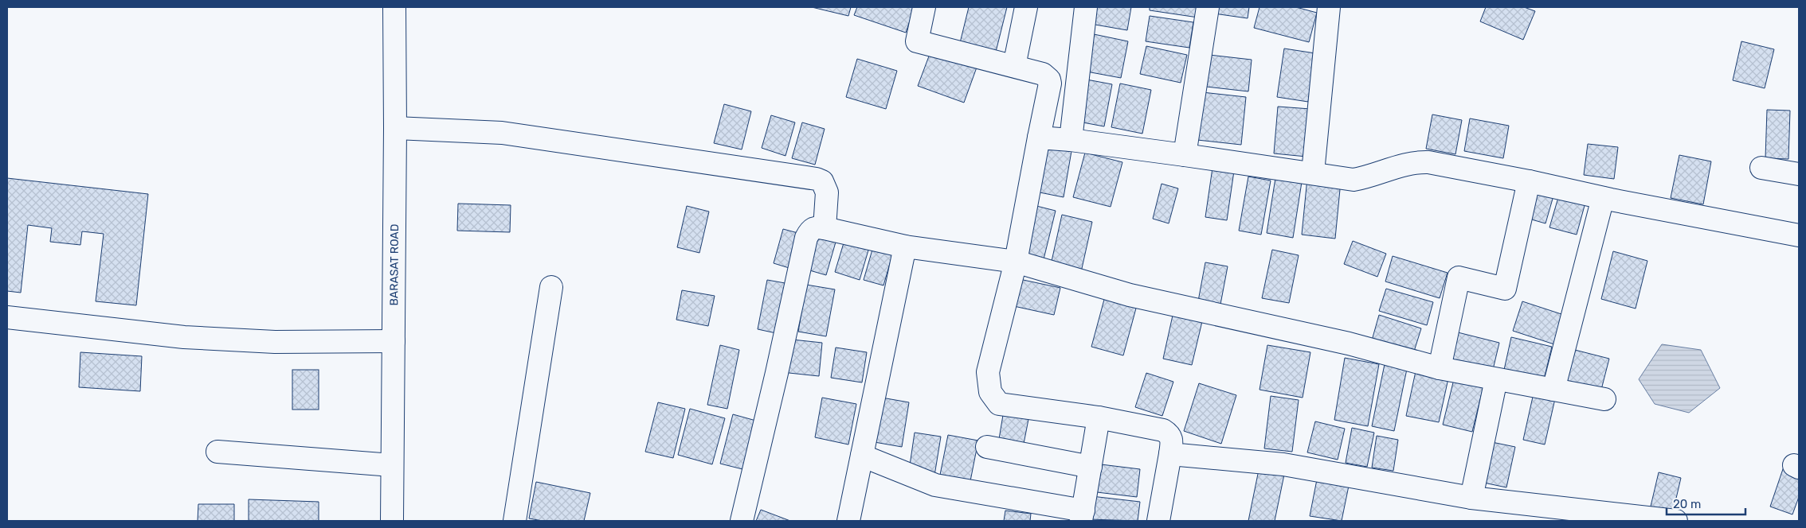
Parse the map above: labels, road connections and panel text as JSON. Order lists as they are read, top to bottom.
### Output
{
  "streets": {
    "street": ["BARASAT ROAD"]
  },
  "scale_bar": "20 m"
}
